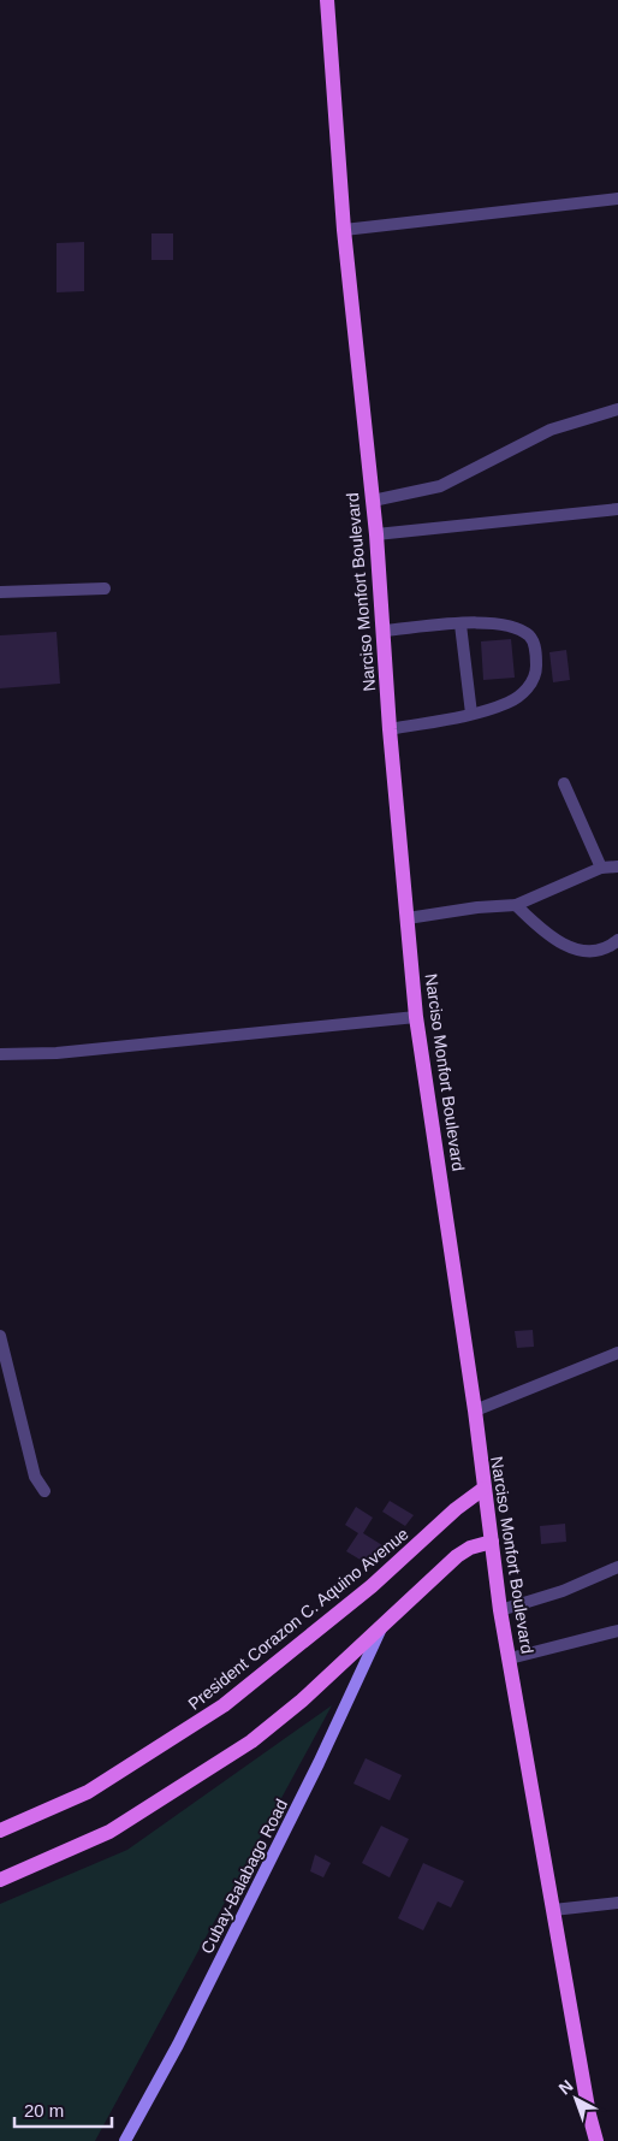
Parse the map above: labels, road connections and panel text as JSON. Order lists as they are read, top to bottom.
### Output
{
  "streets": {
    "main road": ["Narciso Monfort Boulevard", "President Corazon C. Aquino Avenue", "Cubay-Balabago Road"]
  },
  "crossings": [
    ["Narciso Monfort Boulevard", "President Corazon C. Aquino Avenue"]
  ],
  "scale_bar": "20 m",
  "north": "top left"
}
